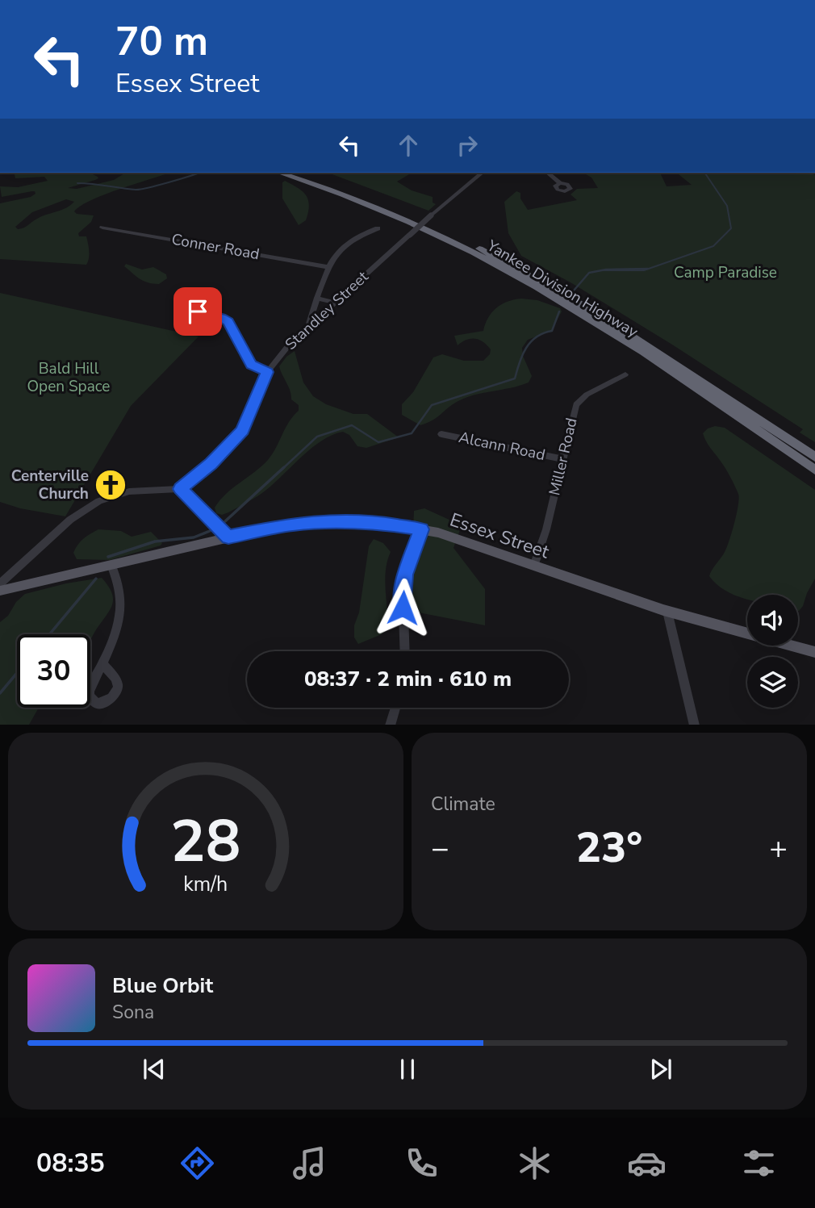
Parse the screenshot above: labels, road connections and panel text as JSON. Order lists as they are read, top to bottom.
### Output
{
  "streets": {
    "highway": ["Yankee Division Highway"],
    "main road": ["Essex Street"],
    "street": [
      "Conner Road",
      "Standley Street",
      "Alcann Road",
      "Miller Road"
    ]
  },
  "crossings": [
    ["Alcann Road", "Miller Road"],
    ["Miller Road", "Essex Street"]
  ],
  "parks": ["Camp Paradise", "Bald Hill Open Space"],
  "places": {
    "church": ["Centerville Church"]
  },
  "page": {
    "turn": ["70 m", "Essex Street"],
    "limit": "30",
    "trip": "08:37 · 2 min · 610 m",
    "tile": "Climate",
    "heat": ["−", "23°", "+"],
    "song": ["Blue Orbit", "Sona"],
    "tabs": "08:35",
    "gauge": ["28", "km/h"]
  }
}
